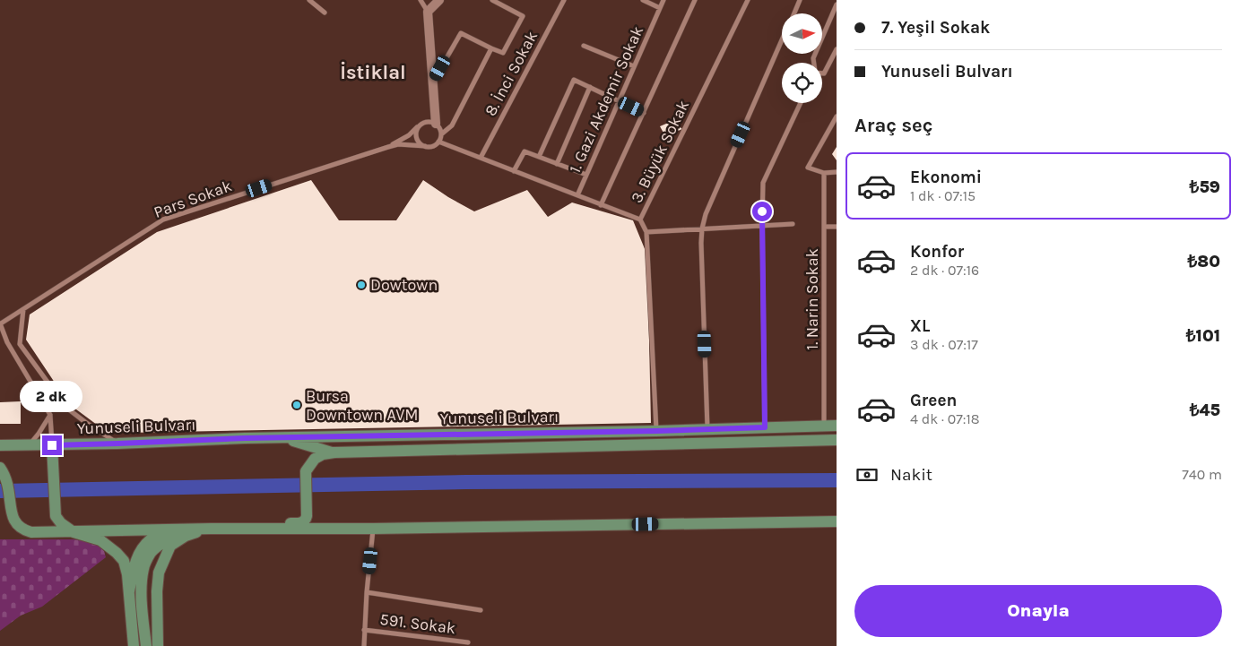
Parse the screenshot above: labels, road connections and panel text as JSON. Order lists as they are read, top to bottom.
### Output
{
  "streets": {
    "main road": ["Yunuseli Bulvarı"],
    "street": [
      "8. İnci Sokak",
      "1. Gazi Akdemir Sokak",
      "3. Büyük Sokak",
      "Pars Sokak",
      "1. Narin Sokak",
      "591. Sokak"
    ]
  },
  "crossings": [
    ["1. Gazi Akdemir Sokak", "3. Büyük Sokak"],
    ["3. Büyük Sokak", "Yunuseli Bulvarı"],
    ["1. Narin Sokak", "Yunuseli Bulvarı"]
  ],
  "districts": ["İstiklal"],
  "places": ["Dowtown", "Bursa Downtown AVM"],
  "north": "right",
  "page": {
    "banner": ["7. Yeşil Sokak", "Yunuseli Bulvarı"],
    "heading": "Araç seç",
    "list": [
      {
        "name": "Ekonomi",
        "note": "1 dk · 07:15",
        "value": "₺59"
      },
      {
        "name": "Konfor",
        "note": "2 dk · 07:16",
        "value": "₺80"
      },
      {
        "name": "XL",
        "note": "3 dk · 07:17",
        "value": "₺101"
      },
      {
        "name": "Green",
        "note": "4 dk · 07:18",
        "value": "₺45"
      }
    ],
    "bubble": "2 dk",
    "pay": ["Nakit", "740 m"],
    "buttons": "Onayla"
  }
}
